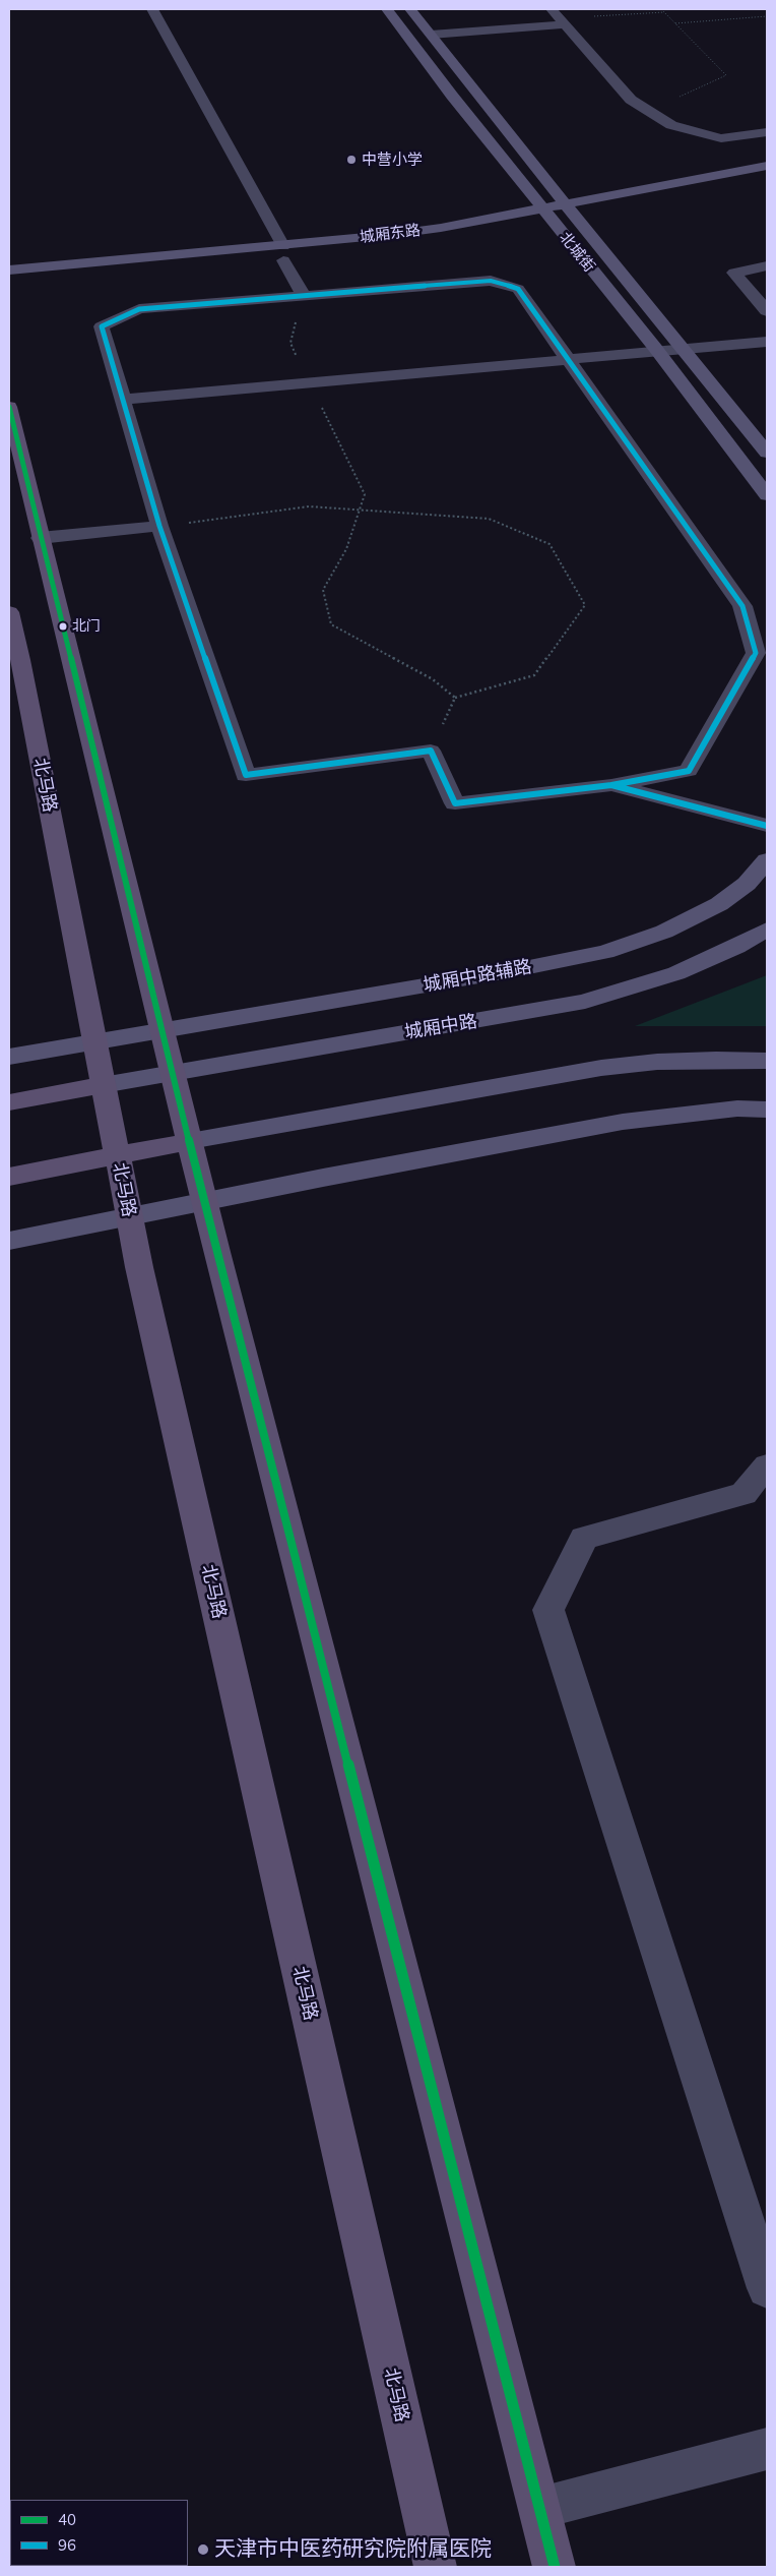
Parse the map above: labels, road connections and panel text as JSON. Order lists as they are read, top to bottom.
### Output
{
  "streets": {
    "main road": ["北马路"],
    "street": [
      "城厢东路",
      "北城街",
      "城厢中路辅路",
      "城厢中路"
    ]
  },
  "crossings": [
    ["城厢东路", "北城街"],
    ["北马路", "城厢中路辅路"],
    ["北马路", "城厢中路"]
  ],
  "places": ["中营小学", "北门", "天津市中医药研究院附属医院"],
  "lines": ["transit line 96", "transit line 40"],
  "legend": ["40", "96"]
}
